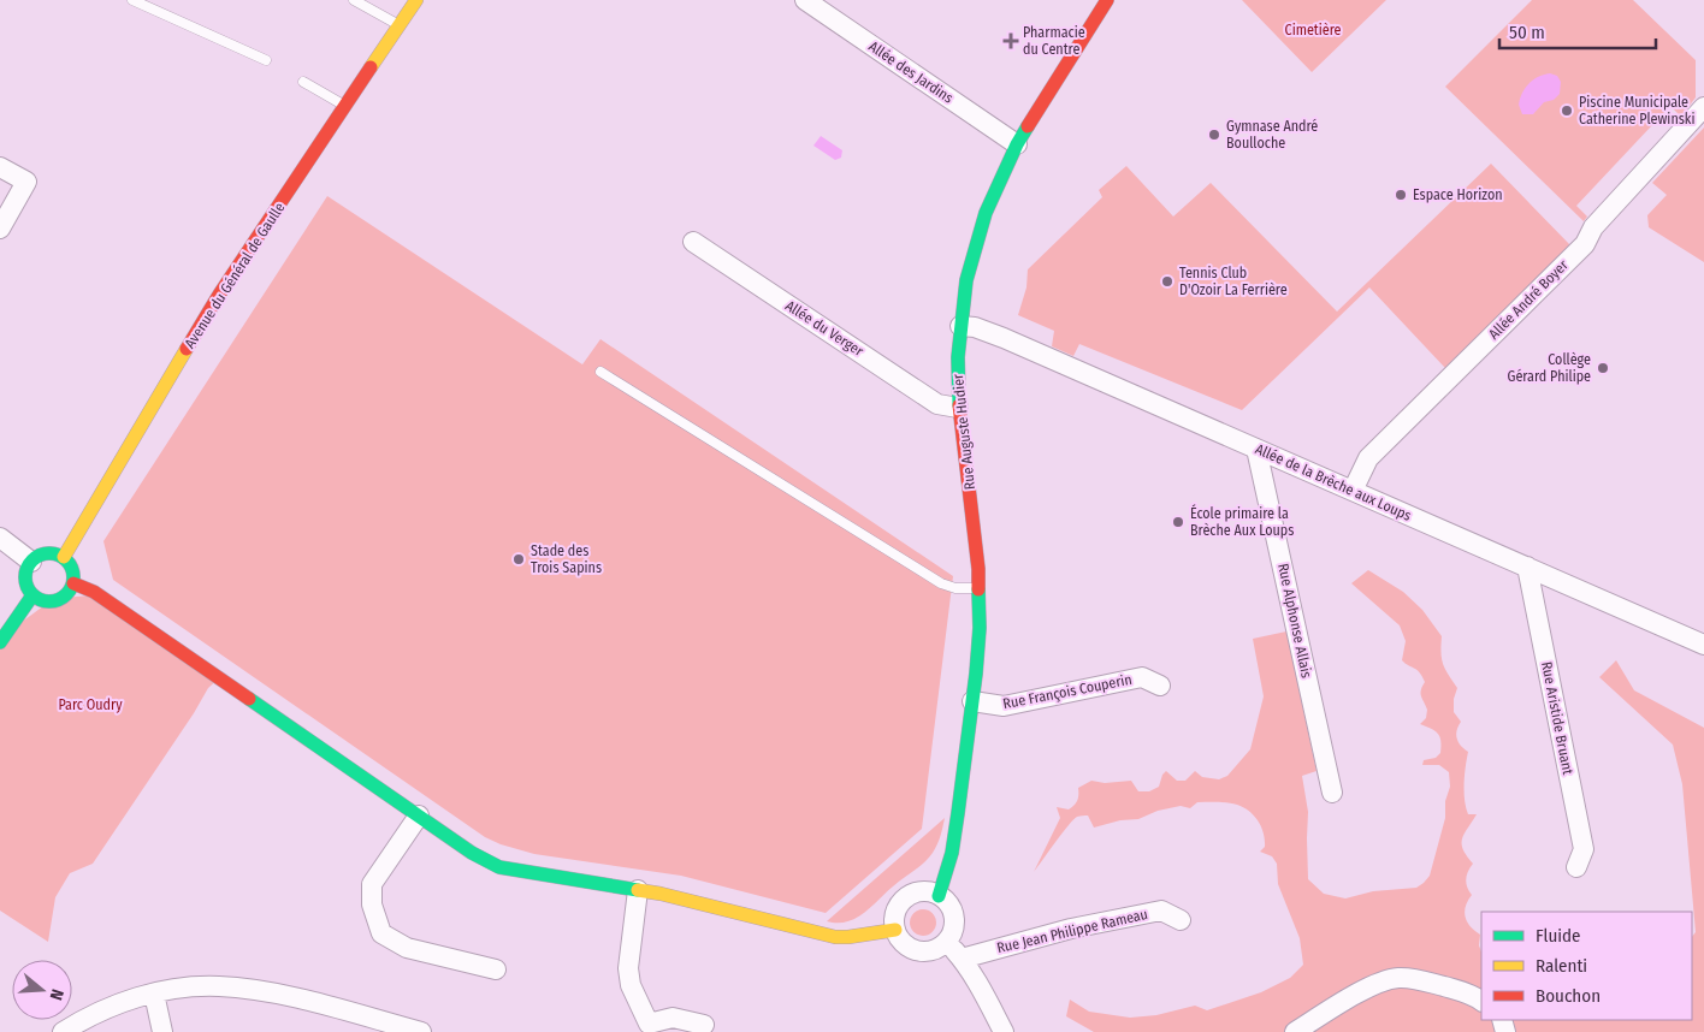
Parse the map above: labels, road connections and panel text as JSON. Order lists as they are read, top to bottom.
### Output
{
  "streets": {
    "street": [
      "Allée des Jardins",
      "Avenue du Général de Gaulle",
      "Allée André Boyer",
      "Allée du Verger",
      "Rue Auguste Hudier",
      "Allée de la Brèche aux Loups",
      "Rue Alphonse Allais",
      "Rue François Couperin",
      "Rue Aristide Bruant",
      "Rue Jean Philippe Rameau"
    ]
  },
  "crossings": [
    ["Allée des Jardins", "Rue Auguste Hudier"],
    ["Allée André Boyer", "Allée de la Brèche aux Loups"],
    ["Allée du Verger", "Rue Auguste Hudier"],
    ["Rue Auguste Hudier", "Allée de la Brèche aux Loups"],
    ["Rue Auguste Hudier", "Rue François Couperin"],
    ["Allée de la Brèche aux Loups", "Rue Alphonse Allais"],
    ["Allée de la Brèche aux Loups", "Rue Aristide Bruant"]
  ],
  "parks": ["Cimetière", "Parc Oudry"],
  "places": {
    "health": ["Pharmacie du Centre"],
    "other": [
      "Piscine Municipale Catherine Plewinski",
      "Gymnase André Boulloche",
      "Espace Horizon",
      "Tennis Club D'Ozoir La Ferrière",
      "Collège Gérard Philipe",
      "École primaire la Brèche Aux Loups",
      "Stade des Trois Sapins"
    ]
  },
  "legend": ["Fluide", "Ralenti", "Bouchon"],
  "scale_bar": "50 m",
  "north": "right"
}
